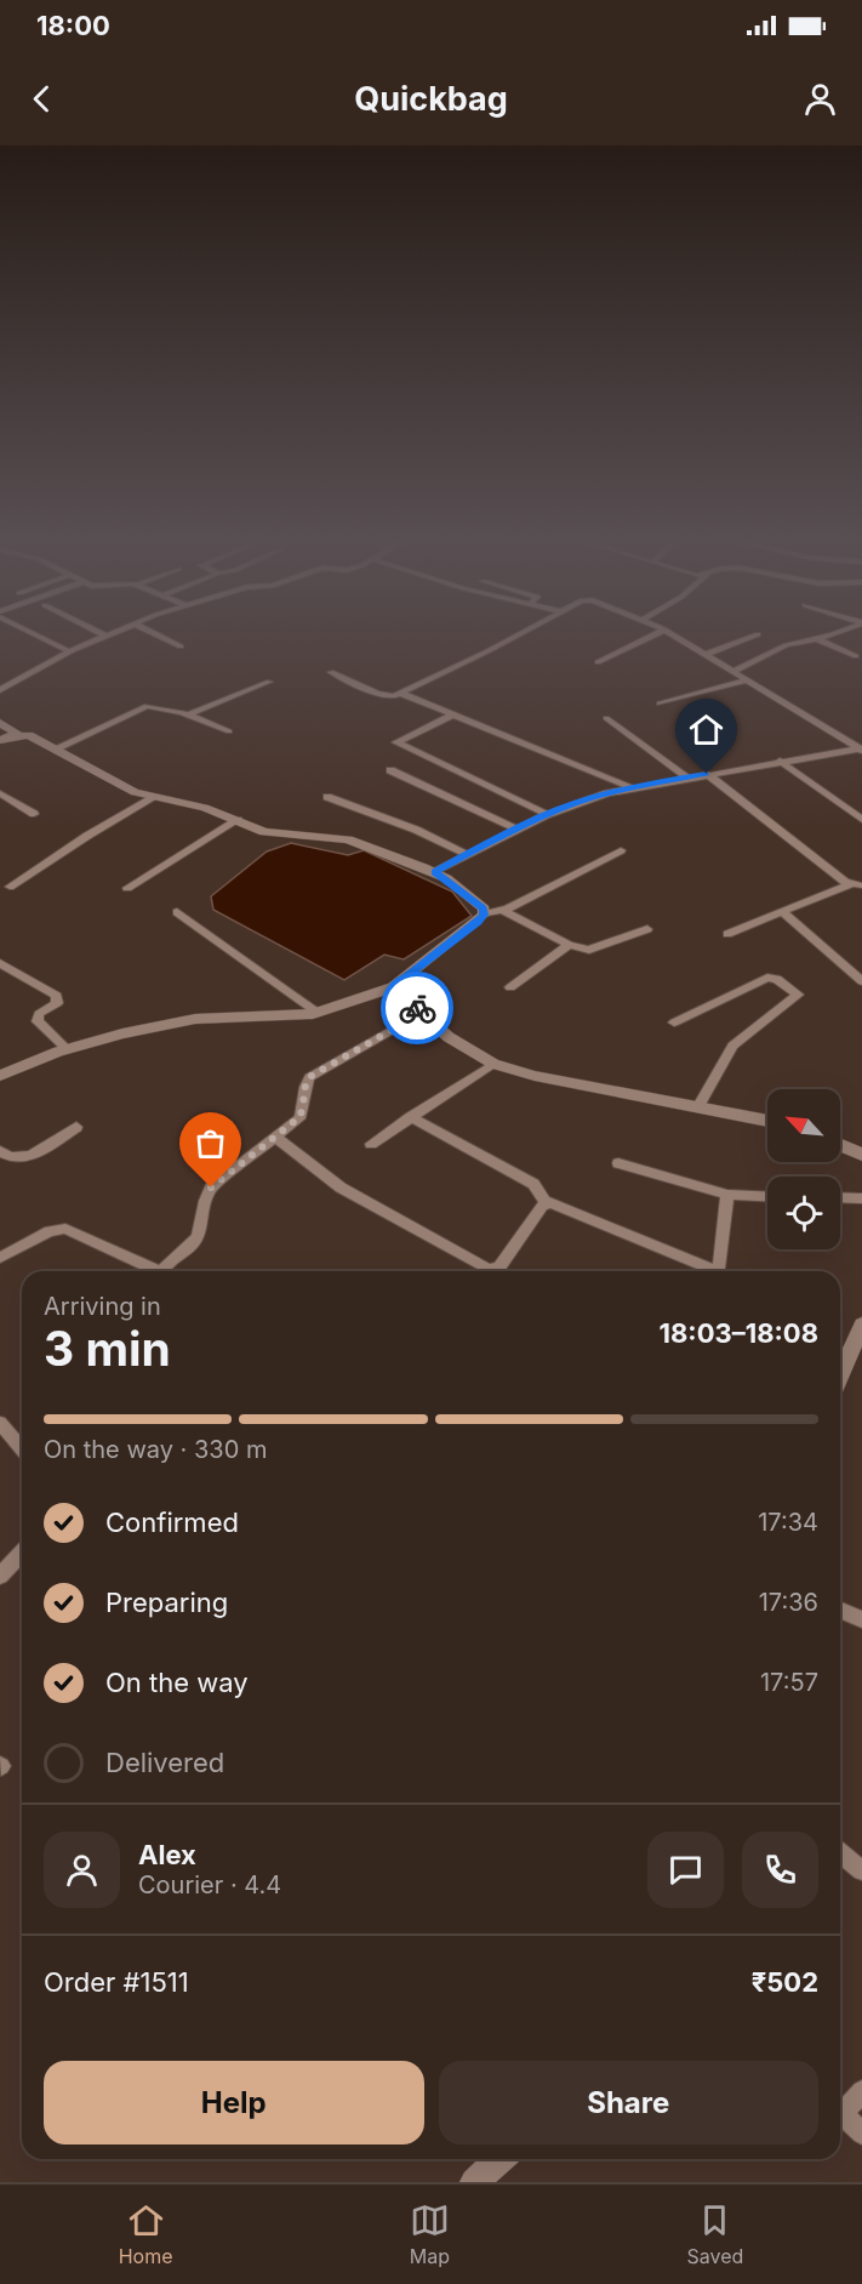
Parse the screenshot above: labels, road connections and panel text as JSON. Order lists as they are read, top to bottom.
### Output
{
  "north": "top left",
  "page": {
    "status": "18:00",
    "header": "Quickbag",
    "heading": ["3 min", "Arriving in", "18:03–18:08"],
    "panel": [
      "Alex",
      "Courier · 4.4",
      "Order #1511",
      "₹502"
    ],
    "bar": "On the way · 330 m",
    "list": [
      ["Confirmed", "17:34"],
      ["Preparing", "17:36"],
      ["On the way", "17:57"],
      "Delivered"
    ],
    "buttons": ["Help", "Share"],
    "tabs": ["Home", "Map", "Saved"]
  }
}
